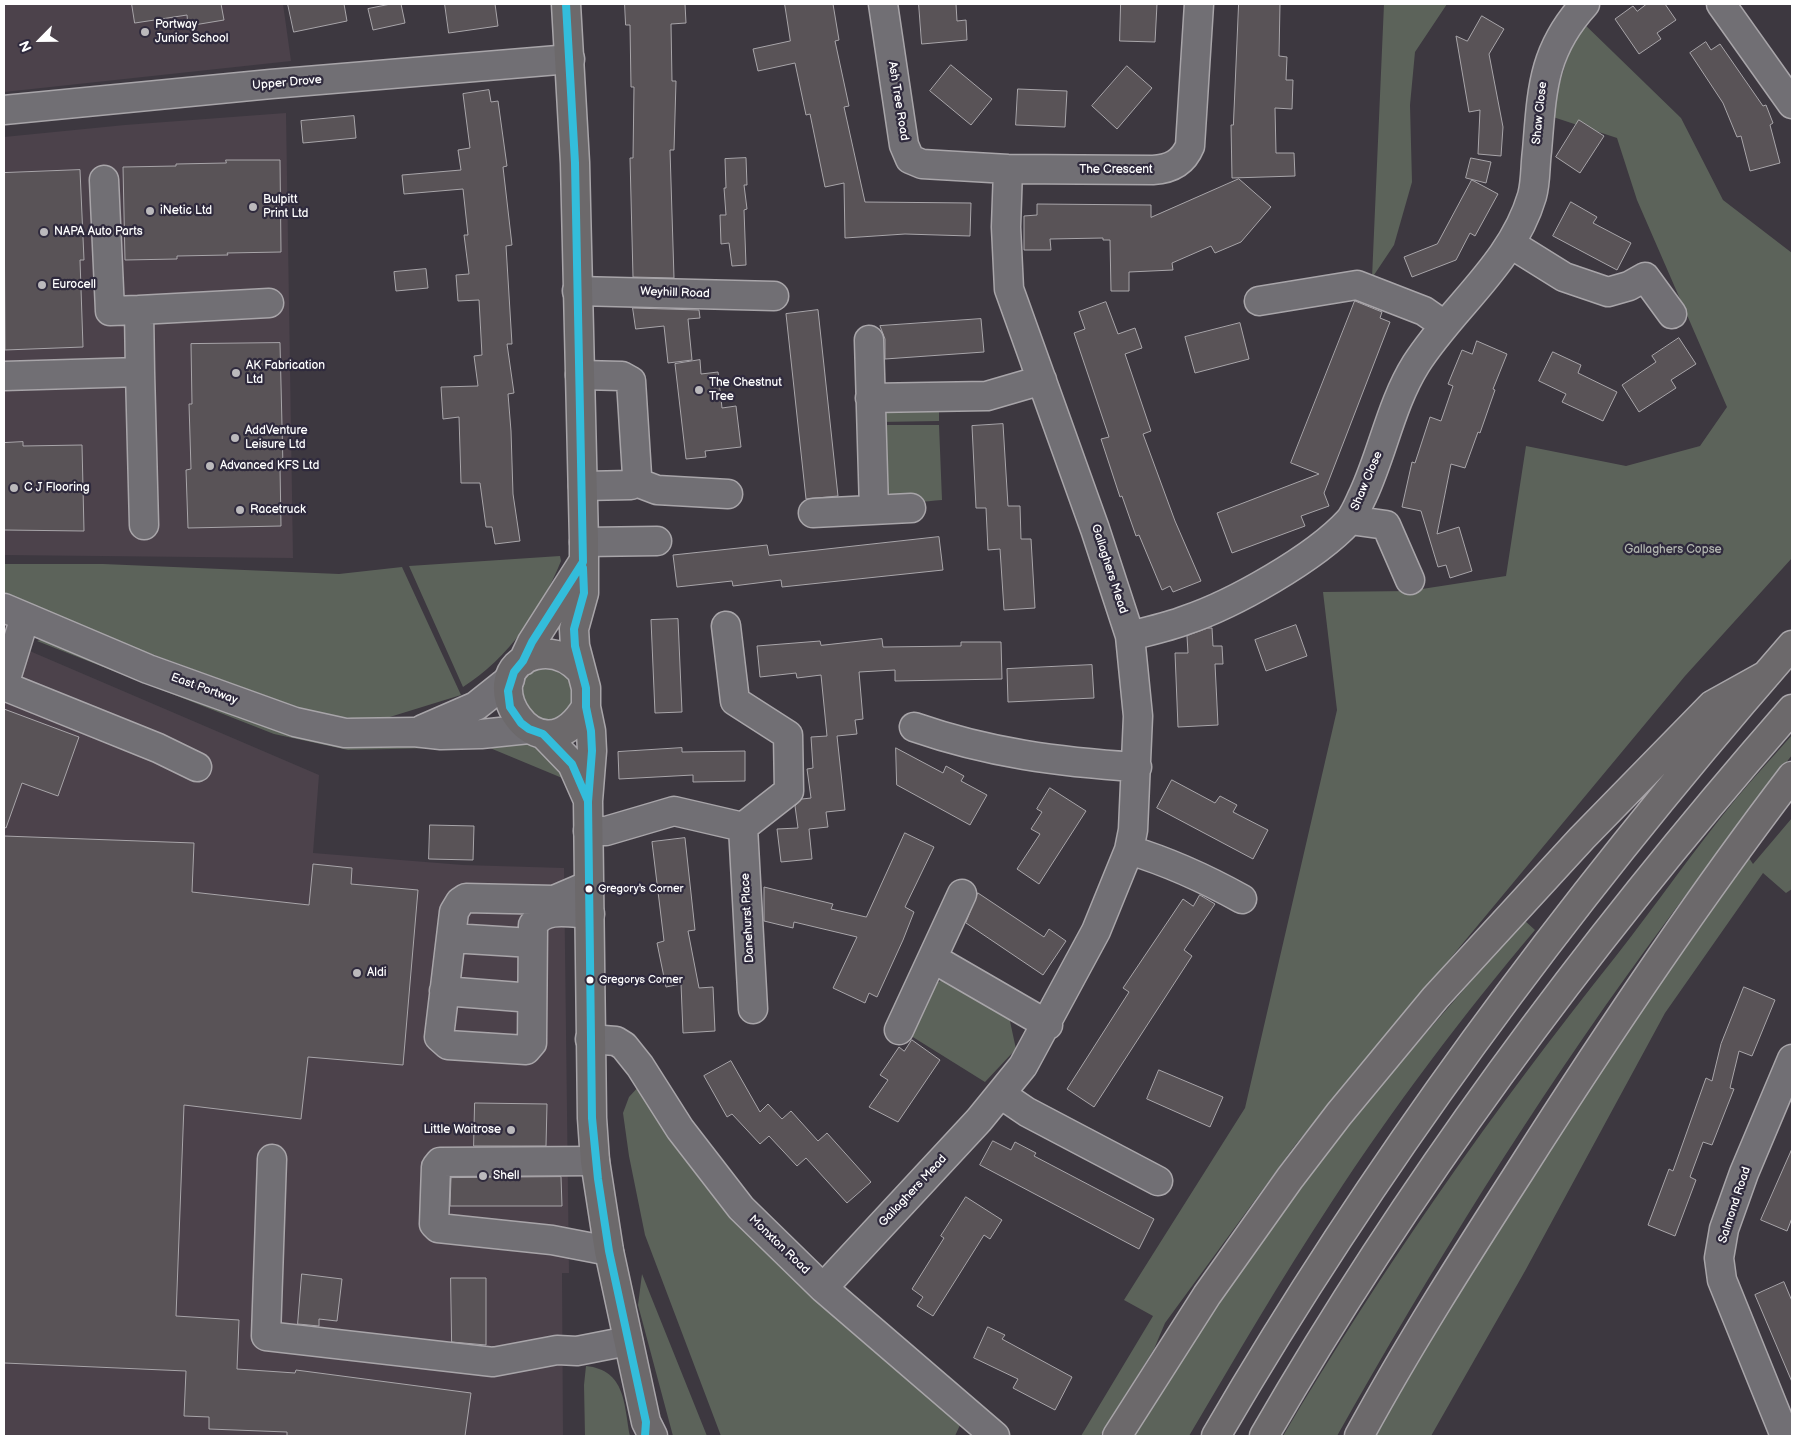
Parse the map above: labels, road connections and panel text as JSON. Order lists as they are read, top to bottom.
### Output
{
  "streets": {
    "street": [
      "Upper Drove",
      "Ash Tree Road",
      "Shaw Close",
      "The Crescent",
      "Weyhill Road",
      "Gallaghers Mead",
      "East Portway",
      "Danehurst Place",
      "Salmond Road",
      "Monxton Road"
    ]
  },
  "crossings": [
    ["Ash Tree Road", "The Crescent"],
    ["Ash Tree Road", "Gallaghers Mead"],
    ["Shaw Close", "Gallaghers Mead"],
    ["The Crescent", "Gallaghers Mead"],
    ["Gallaghers Mead", "Monxton Road"]
  ],
  "parks": ["Gallaghers Copse"],
  "places": [
    "Portway Junior School",
    "Bulpitt Print Ltd",
    "iNetic Ltd",
    "NAPA Auto Parts",
    "Eurocell",
    "AK Fabrication Ltd",
    "The Chestnut Tree",
    "AddVenture Leisure Ltd",
    "Advanced KFS Ltd",
    "C J Flooring",
    "Racetruck",
    "Gregory's Corner",
    "Aldi",
    "Gregorys Corner",
    "Little Waitrose",
    "Shell"
  ],
  "north": "bottom left"
}
